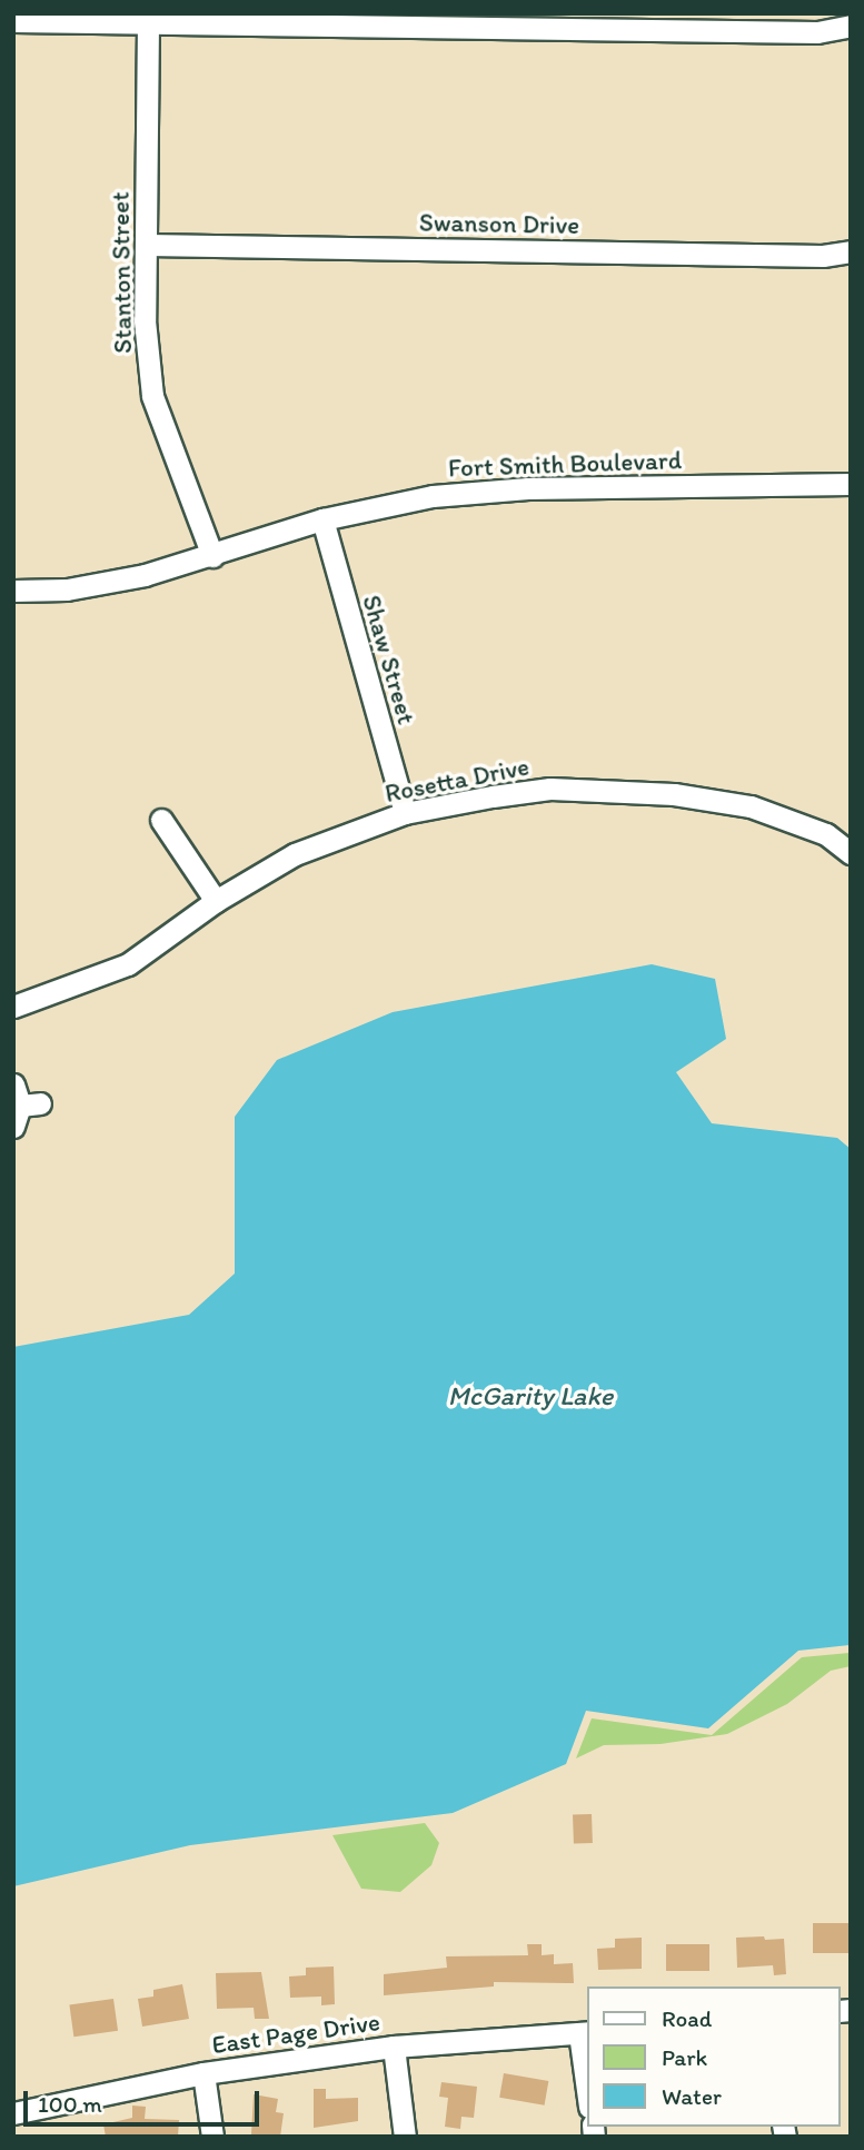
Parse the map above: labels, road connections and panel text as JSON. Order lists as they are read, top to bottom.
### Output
{
  "streets": {
    "street": [
      "Swanson Drive",
      "Stanton Street",
      "Fort Smith Boulevard",
      "Shaw Street",
      "Rosetta Drive",
      "East Page Drive"
    ]
  },
  "crossings": [
    ["Swanson Drive", "Stanton Street"],
    ["Stanton Street", "Fort Smith Boulevard"],
    ["Fort Smith Boulevard", "Shaw Street"],
    ["Shaw Street", "Rosetta Drive"]
  ],
  "water": ["McGarity Lake"],
  "legend": ["Road", "Park", "Water"],
  "scale_bar": "100 m"
}
